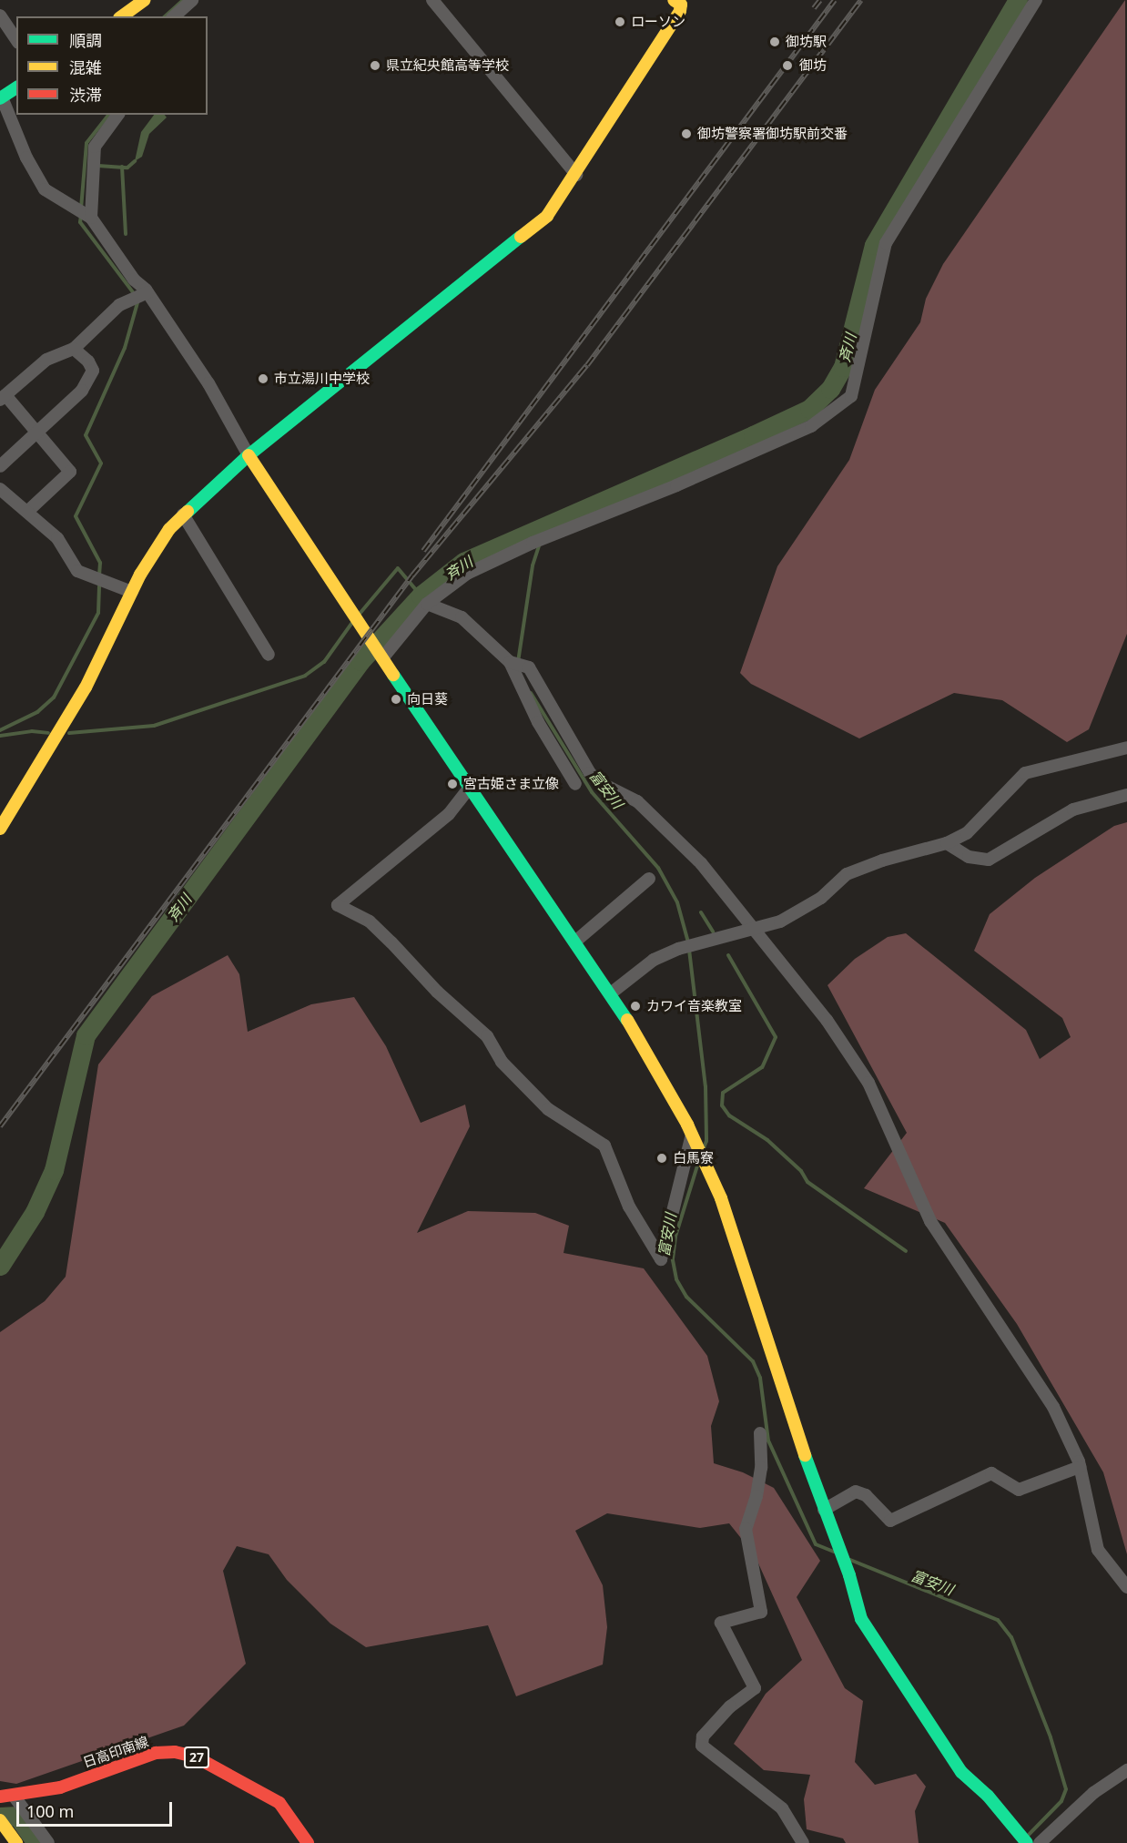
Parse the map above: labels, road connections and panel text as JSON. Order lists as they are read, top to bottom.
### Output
{
  "streets": {
    "street": ["日高印南線", "27"]
  },
  "water": ["斉川", "富安川"],
  "places": [
    "ローソン",
    "御坊駅",
    "県立紀央館高等学校",
    "御坊",
    "御坊警察署御坊駅前交番",
    "市立湯川中学校",
    "向日葵",
    "宮古姫さま立像",
    "カワイ音楽教室",
    "白馬寮"
  ],
  "legend": ["順調", "混雑", "渋滞"],
  "scale_bar": "100 m"
}
